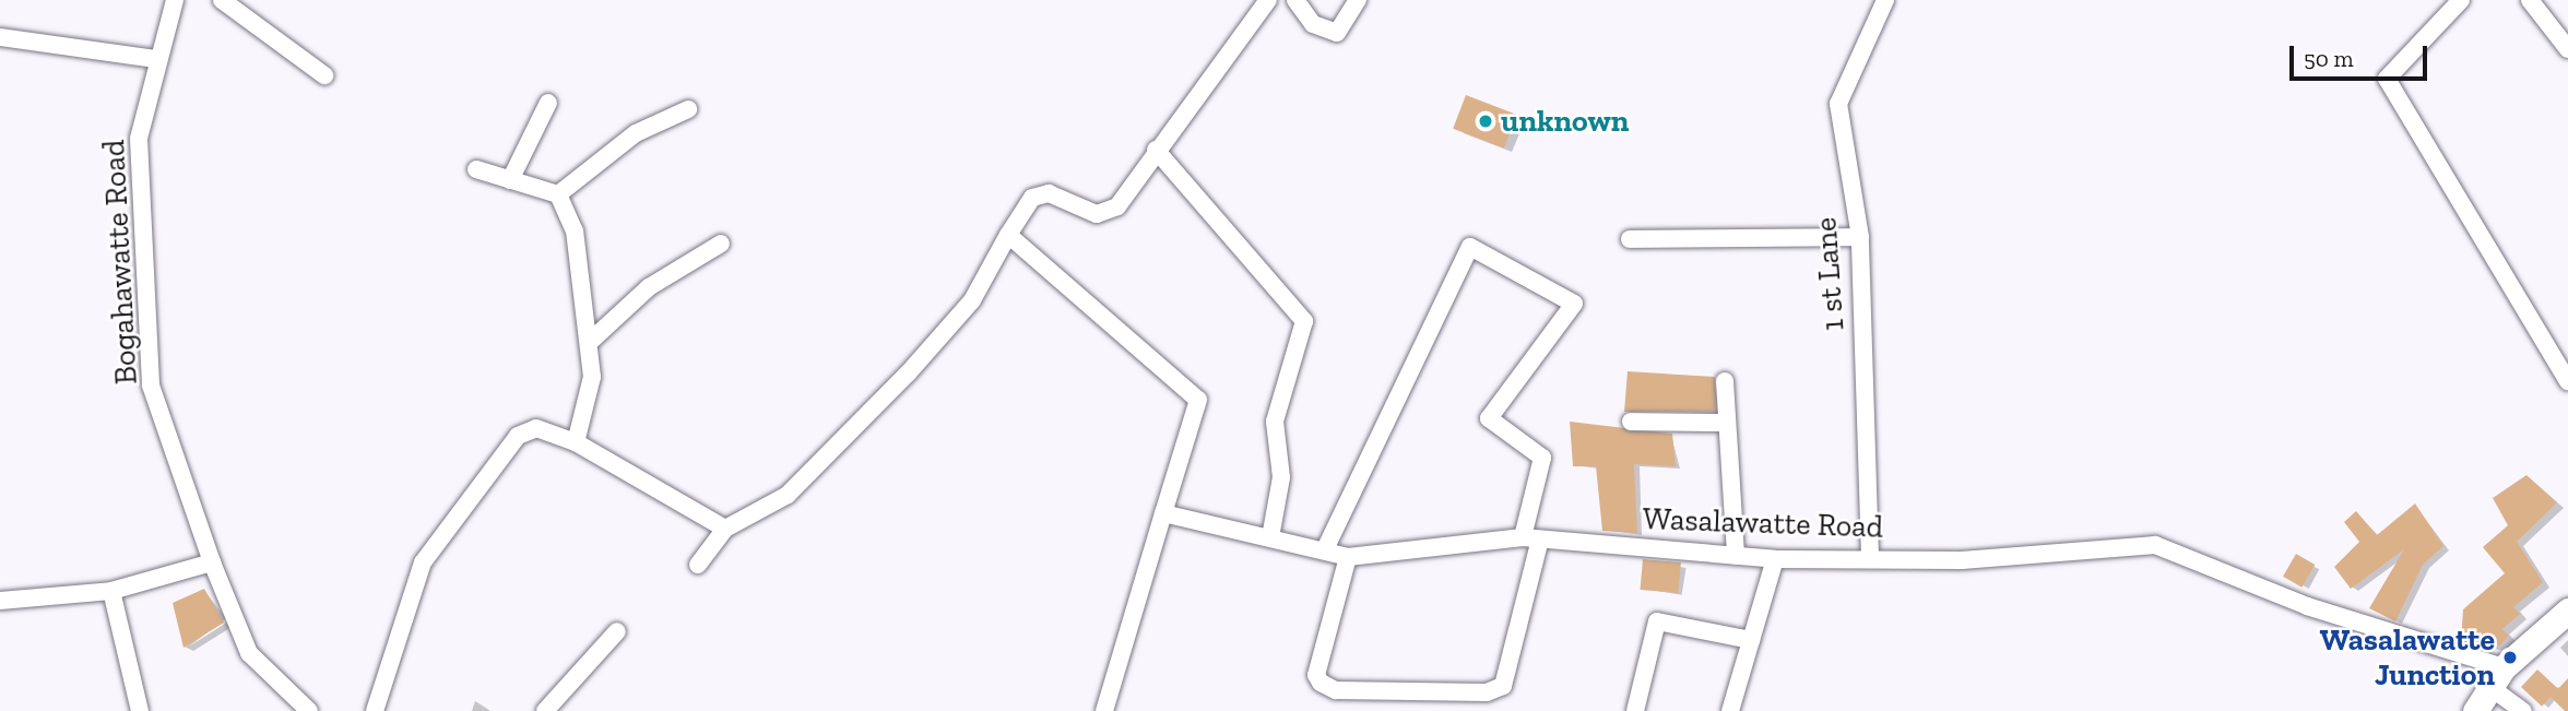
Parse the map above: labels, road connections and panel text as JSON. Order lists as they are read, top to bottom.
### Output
{
  "streets": {
    "street": ["Bogahawatte Road", "1 st Lane", "Wasalawatte Road"]
  },
  "crossings": [
    ["1 st Lane", "Wasalawatte Road"]
  ],
  "places": ["unknown", "Wasalawatte Junction"],
  "scale_bar": "50 m"
}
